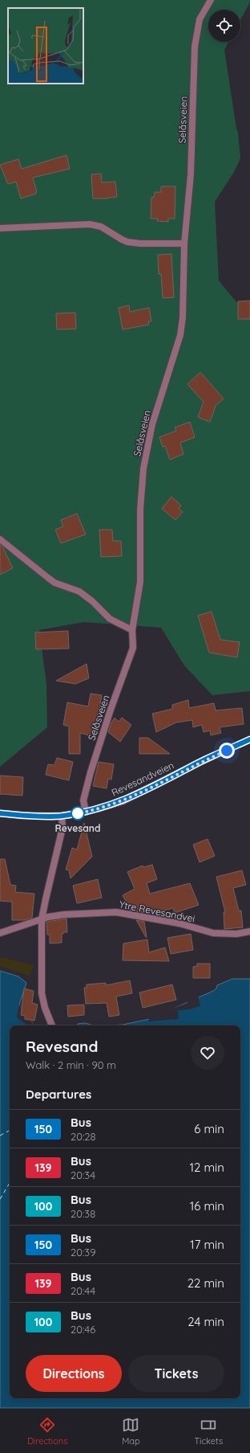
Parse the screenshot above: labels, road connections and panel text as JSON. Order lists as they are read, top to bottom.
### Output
{
  "streets": {
    "main road": ["Revesandveien"],
    "street": ["Selåsveien", "Ytre Revesandvei"]
  },
  "crossings": [
    ["Selåsveien", "Revesandveien"]
  ],
  "places": ["Revesand"],
  "lines": ["bus line 150"],
  "page": {
    "heading": [
      ["Revesand", "Walk · 2 min · 90 m"],
      "Departures"
    ],
    "list": [
      {
        "mark": "150",
        "name": "Bus",
        "note": "20:28",
        "value": "6 min"
      },
      {
        "mark": "139",
        "name": "Bus",
        "note": "20:34",
        "value": "12 min"
      },
      {
        "mark": "100",
        "name": "Bus",
        "note": "20:38",
        "value": "16 min"
      },
      {
        "mark": "150",
        "name": "Bus",
        "note": "20:39",
        "value": "17 min"
      },
      {
        "mark": "139",
        "name": "Bus",
        "note": "20:44",
        "value": "22 min"
      },
      {
        "mark": "100",
        "name": "Bus",
        "note": "20:46",
        "value": "24 min"
      }
    ],
    "buttons": ["Directions", "Tickets"],
    "tabs": ["Directions", "Map", "Tickets"]
  }
}
